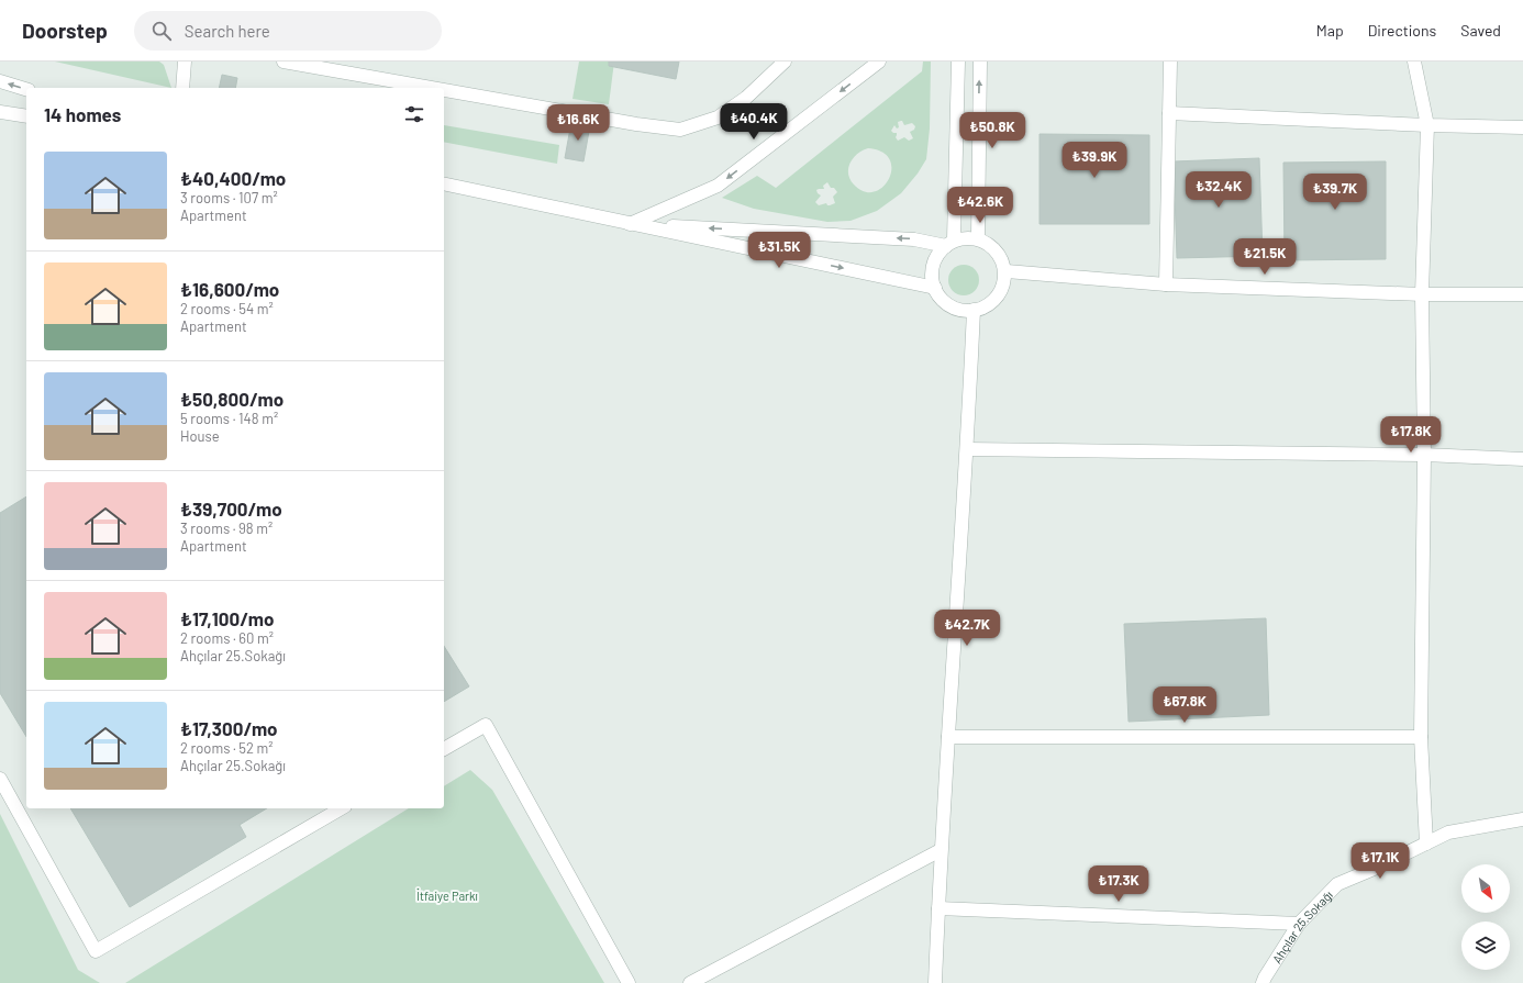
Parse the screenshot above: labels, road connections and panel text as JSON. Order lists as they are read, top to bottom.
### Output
{
  "streets": {
    "street": ["Ahçılar 25.Sokağı"]
  },
  "parks": ["İtfaiye Parkı"],
  "north": "bottom right",
  "page": {
    "header": "Doorstep",
    "search": "Search here",
    "nav": ["Map", "Directions", "Saved"],
    "heading": "14 homes",
    "price": [
      "₺40.4K",
      "₺16.6K",
      "₺50.8K",
      "₺39.9K",
      "₺32.4K",
      "₺39.7K",
      "₺42.6K",
      "₺31.5K",
      "₺21.5K",
      "₺17.8K",
      "₺42.7K",
      "₺67.8K",
      "₺17.1K",
      "₺17.3K"
    ],
    "list": [
      {
        "name": "₺40,400/mo",
        "note": "3 rooms · 107 m² · Apartment"
      },
      {
        "name": "₺16,600/mo",
        "note": "2 rooms · 54 m² · Apartment"
      },
      {
        "name": "₺50,800/mo",
        "note": "5 rooms · 148 m² · House"
      },
      {
        "name": "₺39,700/mo",
        "note": "3 rooms · 98 m² · Apartment"
      },
      {
        "name": "₺17,100/mo",
        "note": "2 rooms · 60 m² · Ahçılar 25.Sokağı"
      },
      {
        "name": "₺17,300/mo",
        "note": "2 rooms · 52 m² · Ahçılar 25.Sokağı"
      }
    ]
  }
}
